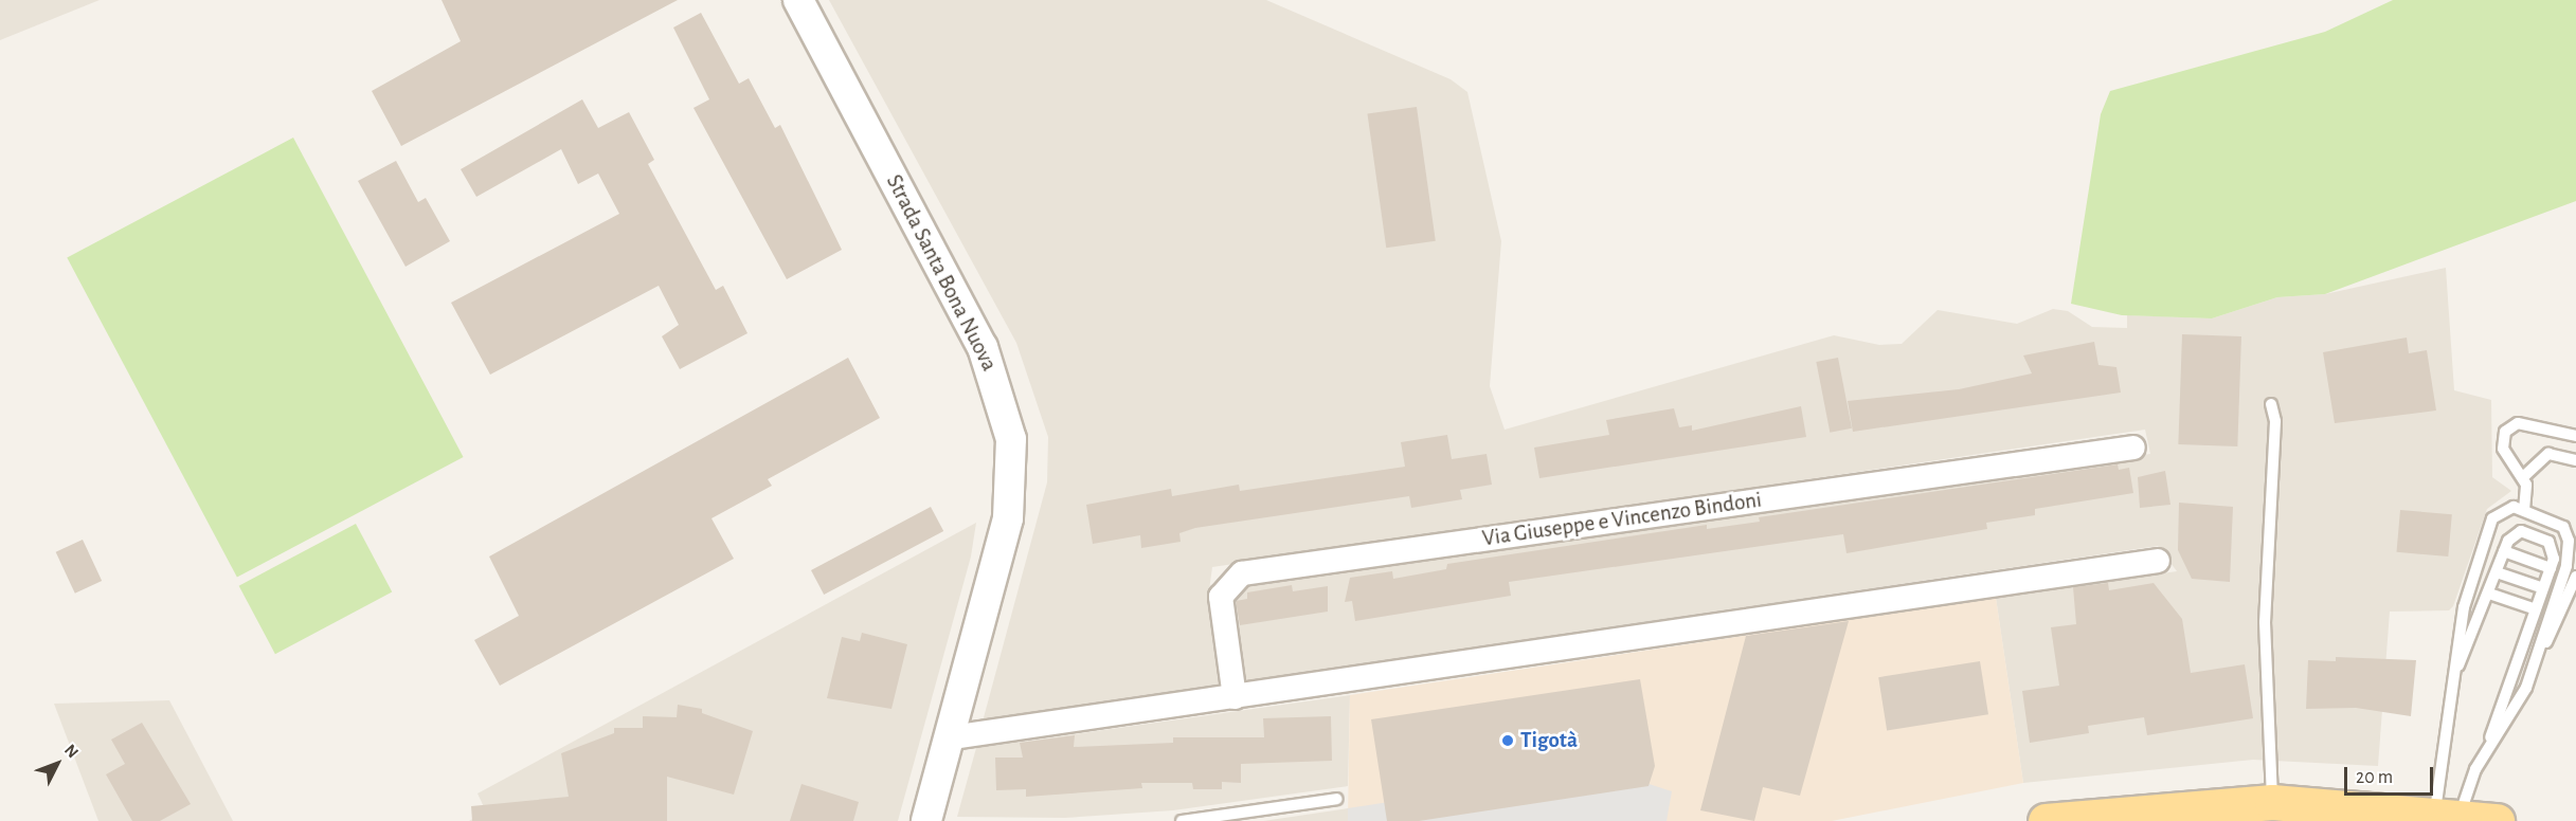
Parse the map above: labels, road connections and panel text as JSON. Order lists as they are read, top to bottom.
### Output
{
  "streets": {
    "street": ["Strada Santa Bona Nuova", "Via Giuseppe e Vincenzo Bindoni"]
  },
  "places": ["Tigotà"],
  "scale_bar": "20 m",
  "north": "top right"
}
